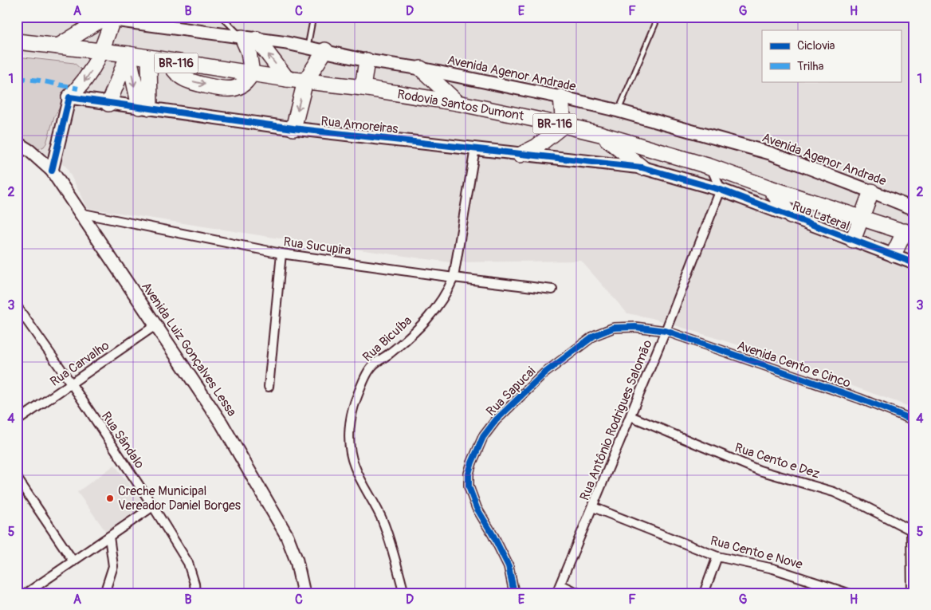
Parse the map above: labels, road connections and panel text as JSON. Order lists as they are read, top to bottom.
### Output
{
  "streets": {
    "highway": ["BR-116", "Rodovia Santos Dumont"],
    "street": [
      "Avenida Agenor Andrade",
      "Rua Amoreiras",
      "Rua Lateral",
      "Rua Sucupira",
      "Rua Bicuíba",
      "Avenida Luiz Gonçalves Lessa",
      "Rua Carvalho",
      "Avenida Cento e Cinco",
      "Rua Sapucai",
      "Rua Antônio Rodrigues Salomão",
      "Rua Sândalo",
      "Rua Cento e Dez",
      "Rua Cento e Nove"
    ]
  },
  "crossings": [
    ["BR-116", "Rodovia Santos Dumont"],
    ["Rua Amoreiras", "Rua Lateral"],
    ["Rua Amoreiras", "Rua Bicuíba"],
    ["Rua Amoreiras", "Rua Antônio Rodrigues Salomão"],
    ["Rua Lateral", "Rua Antônio Rodrigues Salomão"],
    ["Rua Sucupira", "Rua Bicuíba"],
    ["Rua Sucupira", "Avenida Luiz Gonçalves Lessa"],
    ["Avenida Luiz Gonçalves Lessa", "Rua Carvalho"],
    ["Rua Carvalho", "Rua Sândalo"],
    ["Avenida Cento e Cinco", "Rua Sapucai"],
    ["Avenida Cento e Cinco", "Rua Antônio Rodrigues Salomão"],
    ["Rua Sapucai", "Rua Antônio Rodrigues Salomão"],
    ["Rua Antônio Rodrigues Salomão", "Rua Cento e Dez"],
    ["Rua Antônio Rodrigues Salomão", "Rua Cento e Nove"]
  ],
  "places": ["Creche Municipal Vereador Daniel Borges"],
  "legend": ["Ciclovia", "Trilha"],
  "grid": {
    "columns": [
      "A",
      "B",
      "C",
      "D",
      "E",
      "F",
      "G",
      "H"
    ],
    "rows": [
      "1",
      "2",
      "3",
      "4",
      "5"
    ]
  }
}
